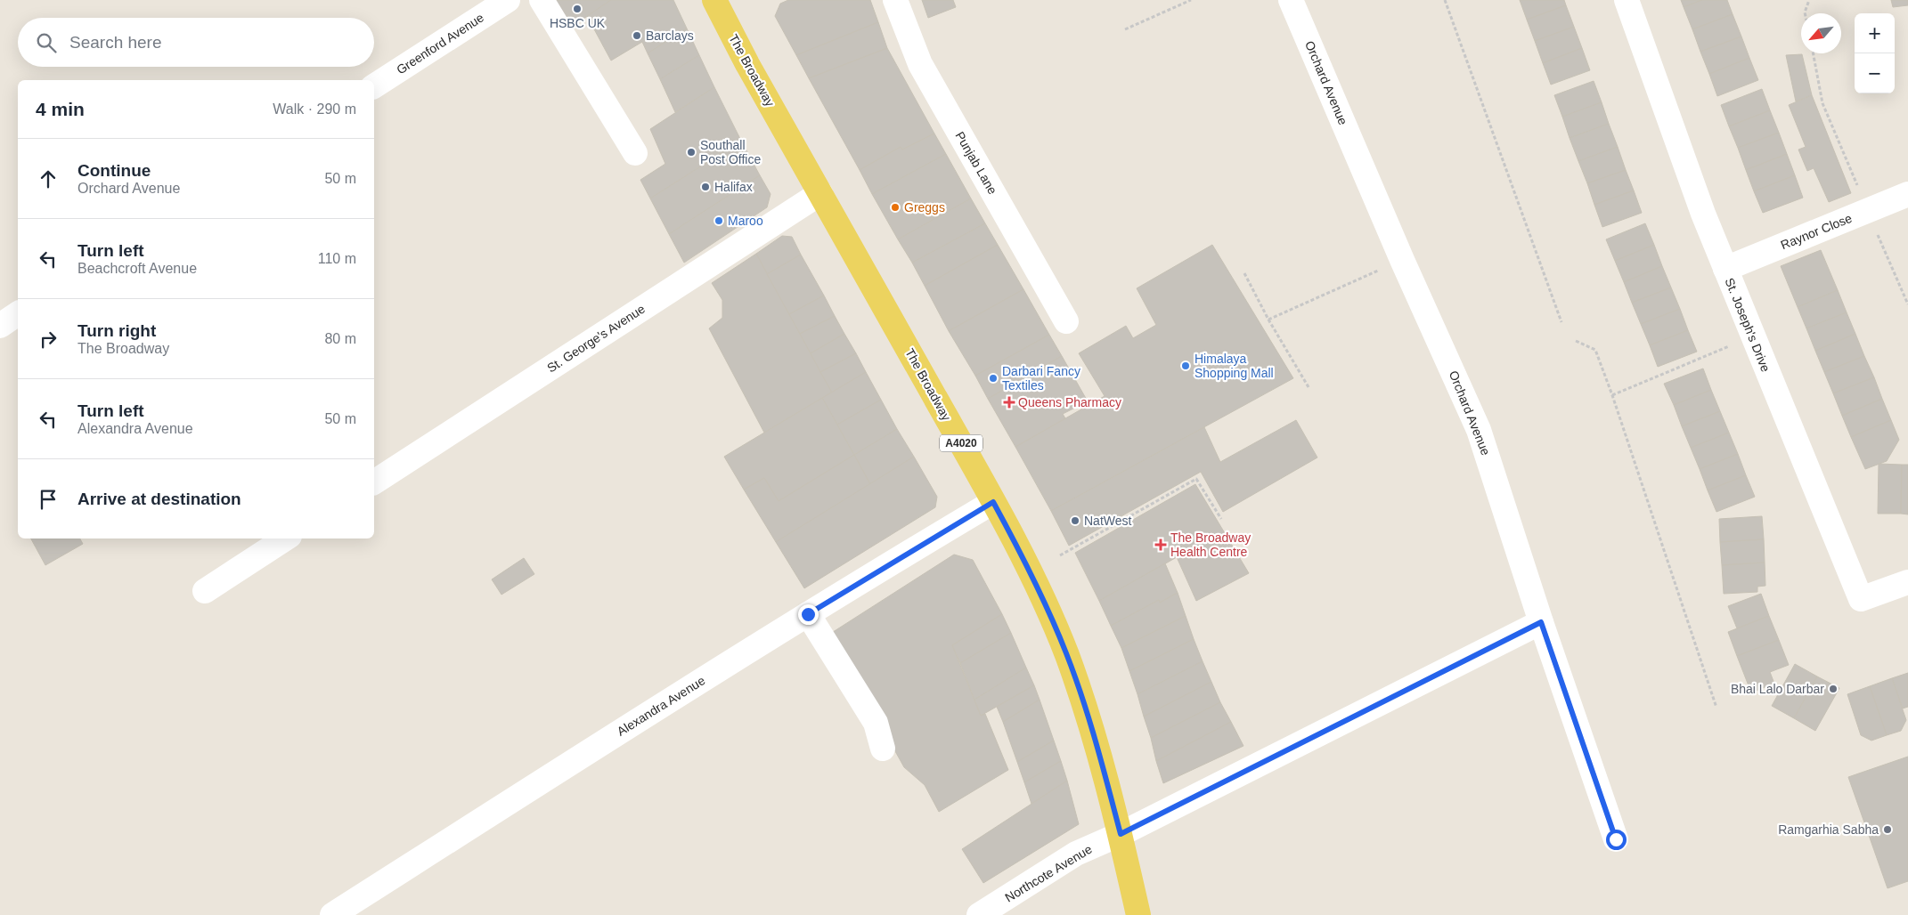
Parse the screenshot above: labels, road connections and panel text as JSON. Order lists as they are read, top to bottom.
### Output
{
  "streets": {
    "main road": ["The Broadway", "A4020"],
    "street": [
      "Greenford Avenue",
      "Orchard Avenue",
      "Punjab Lane",
      "Raynor Close",
      "St. Joseph's Drive",
      "St. George's Avenue",
      "Alexandra Avenue",
      "Northcote Avenue"
    ]
  },
  "crossings": [
    ["The Broadway", "St. George's Avenue"],
    ["The Broadway", "Alexandra Avenue"],
    ["The Broadway", "Northcote Avenue"],
    ["Orchard Avenue", "Northcote Avenue"],
    ["Raynor Close", "St. Joseph's Drive"]
  ],
  "places": {
    "other": [
      "HSBC UK",
      "Barclays",
      "Southall Post Office",
      "Halifax",
      "Greggs",
      "Maroo",
      "Himalaya Shopping Mall",
      "Darbari Fancy Textiles",
      "NatWest",
      "Bhai Lalo Darbar",
      "Ramgarhia Sabha"
    ],
    "health": ["Queens Pharmacy", "The Broadway Health Centre"]
  },
  "north": "bottom left",
  "page": {
    "map_buttons": ["+", "−"],
    "search": "Search here",
    "heading": ["4 min", "Walk · 290 m"],
    "list": [
      ["Continue", "Orchard Avenue", "50 m"],
      ["Turn left", "Beachcroft Avenue", "110 m"],
      ["Turn right", "The Broadway", "80 m"],
      ["Turn left", "Alexandra Avenue", "50 m"],
      "Arrive at destination"
    ]
  }
}
